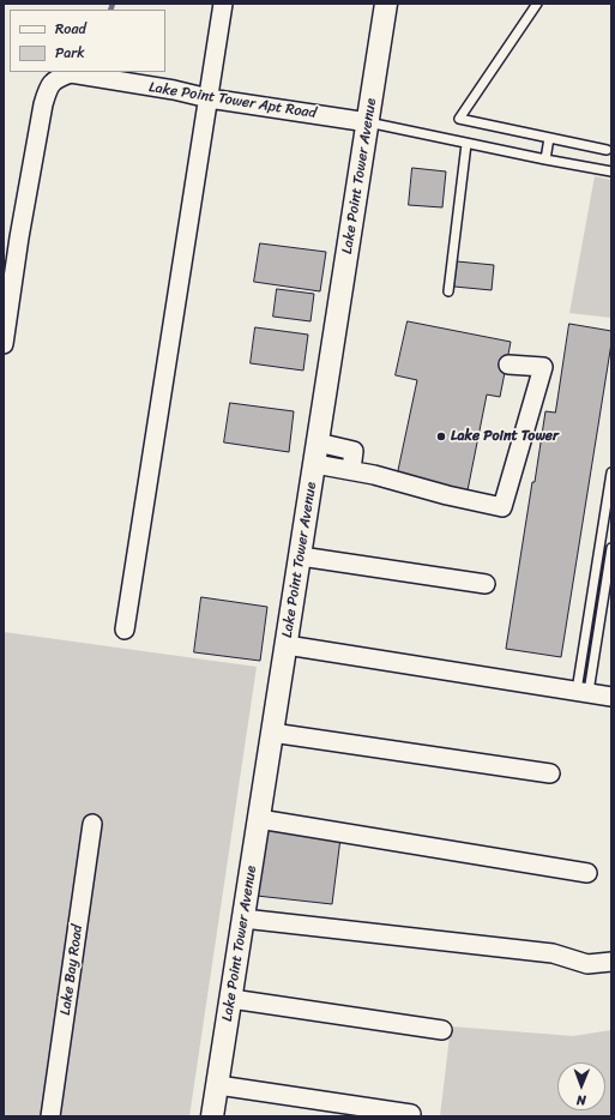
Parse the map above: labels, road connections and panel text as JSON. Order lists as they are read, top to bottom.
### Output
{
  "streets": {
    "street": ["Lake Point Tower Apt Road", "Lake Point Tower Avenue", "Lake Bay Road"]
  },
  "crossings": [
    ["Lake Point Tower Apt Road", "Lake Point Tower Avenue"]
  ],
  "places": ["Lake Point Tower"],
  "legend": ["Road", "Park"],
  "north": "bottom"
}
